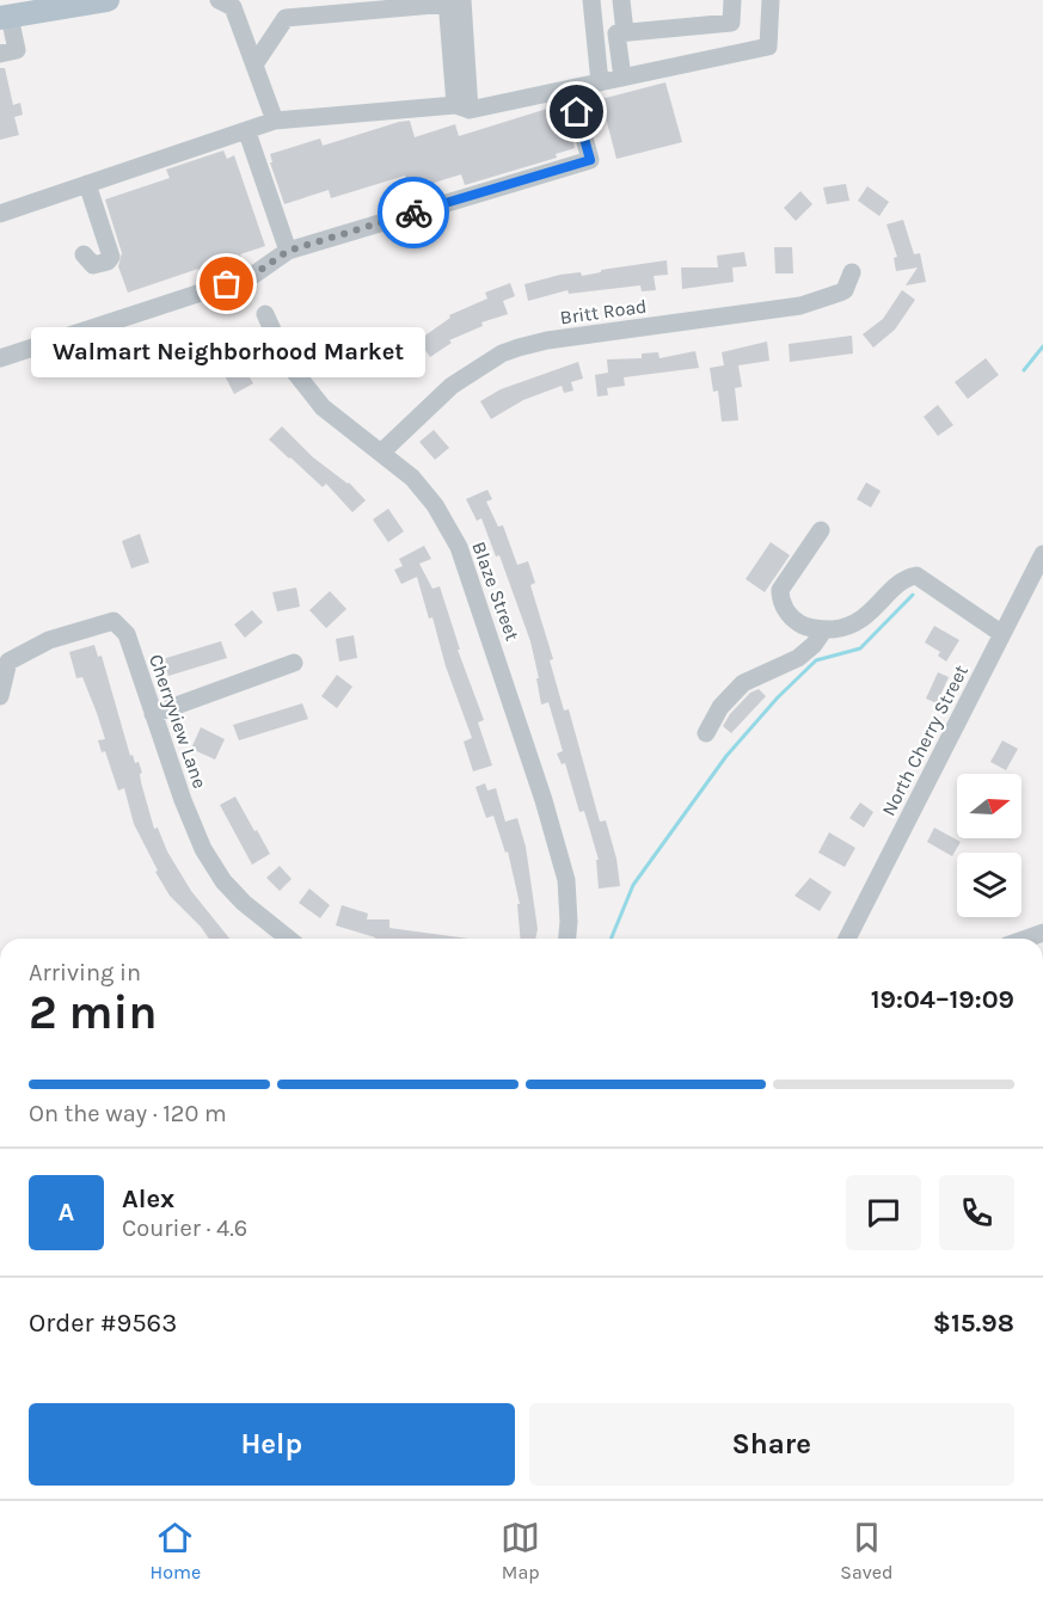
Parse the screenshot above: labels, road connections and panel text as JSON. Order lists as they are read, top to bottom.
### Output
{
  "streets": {
    "street": [
      "Britt Road",
      "Blaze Street",
      "Cherryview Lane",
      "North Cherry Street"
    ]
  },
  "crossings": [
    ["Britt Road", "Blaze Street"]
  ],
  "places": ["Walmart Neighborhood Market"],
  "north": "right",
  "page": {
    "bubble": "Walmart Neighborhood Market",
    "heading": ["2 min", "Arriving in", "19:04–19:09"],
    "panel": [
      "Alex",
      "Courier · 4.6",
      "Order #9563",
      "$15.98"
    ],
    "bar": "On the way · 120 m",
    "round": "A",
    "buttons": ["Help", "Share"],
    "tabs": ["Home", "Map", "Saved"]
  }
}
